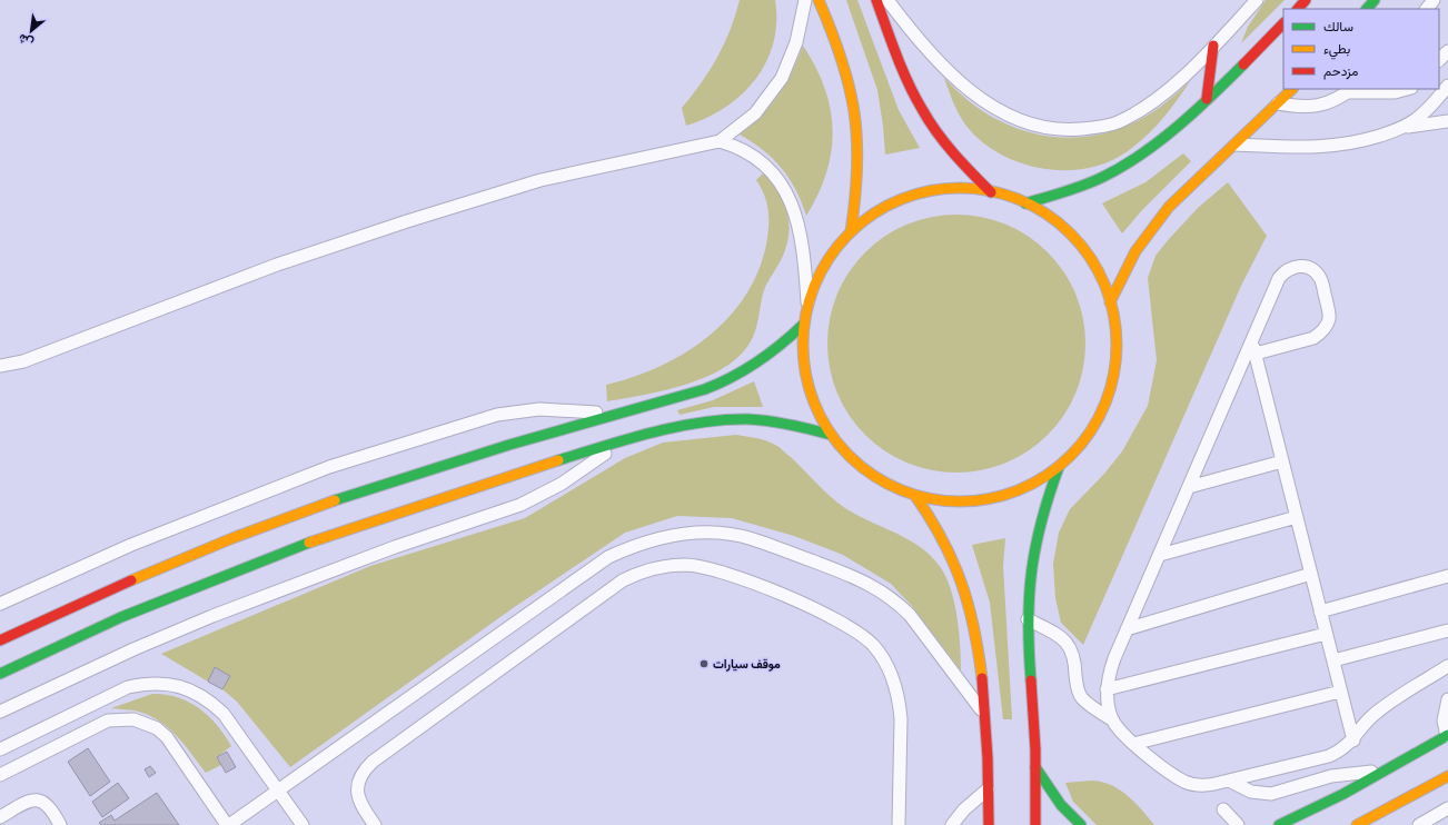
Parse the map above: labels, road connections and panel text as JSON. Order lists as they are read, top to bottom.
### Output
{
  "places": ["موقف سيارات"],
  "legend": ["سالك", "بطيء", "مزدحم"],
  "north": "bottom left"
}
